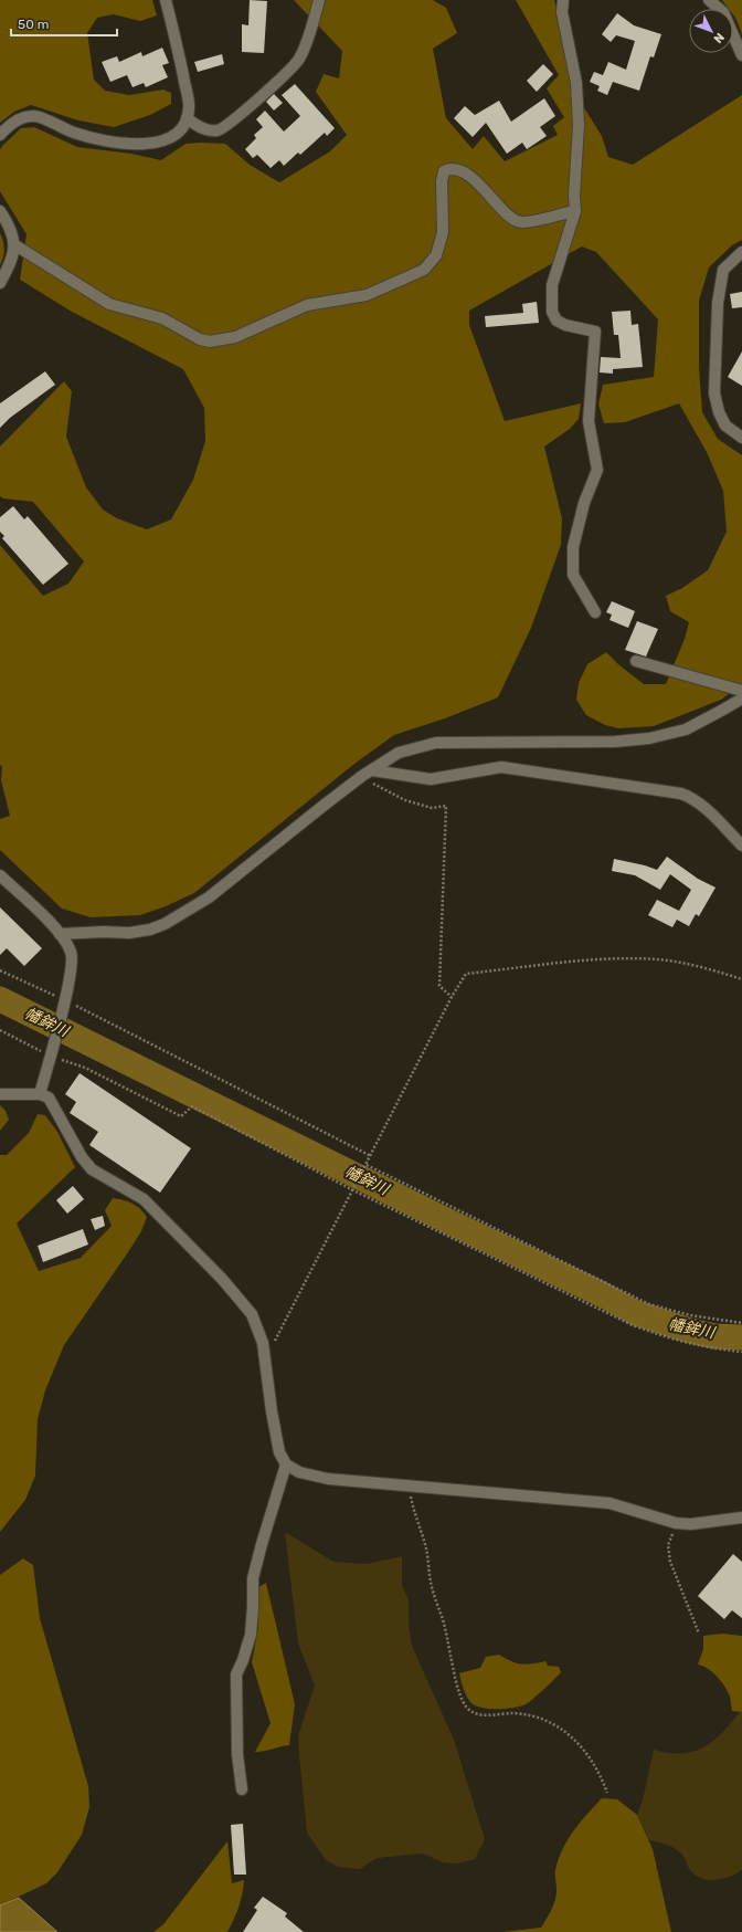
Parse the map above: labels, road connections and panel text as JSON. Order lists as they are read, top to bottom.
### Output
{
  "water": ["幡鉾川"],
  "scale_bar": "50 m",
  "north": "bottom right"
}
